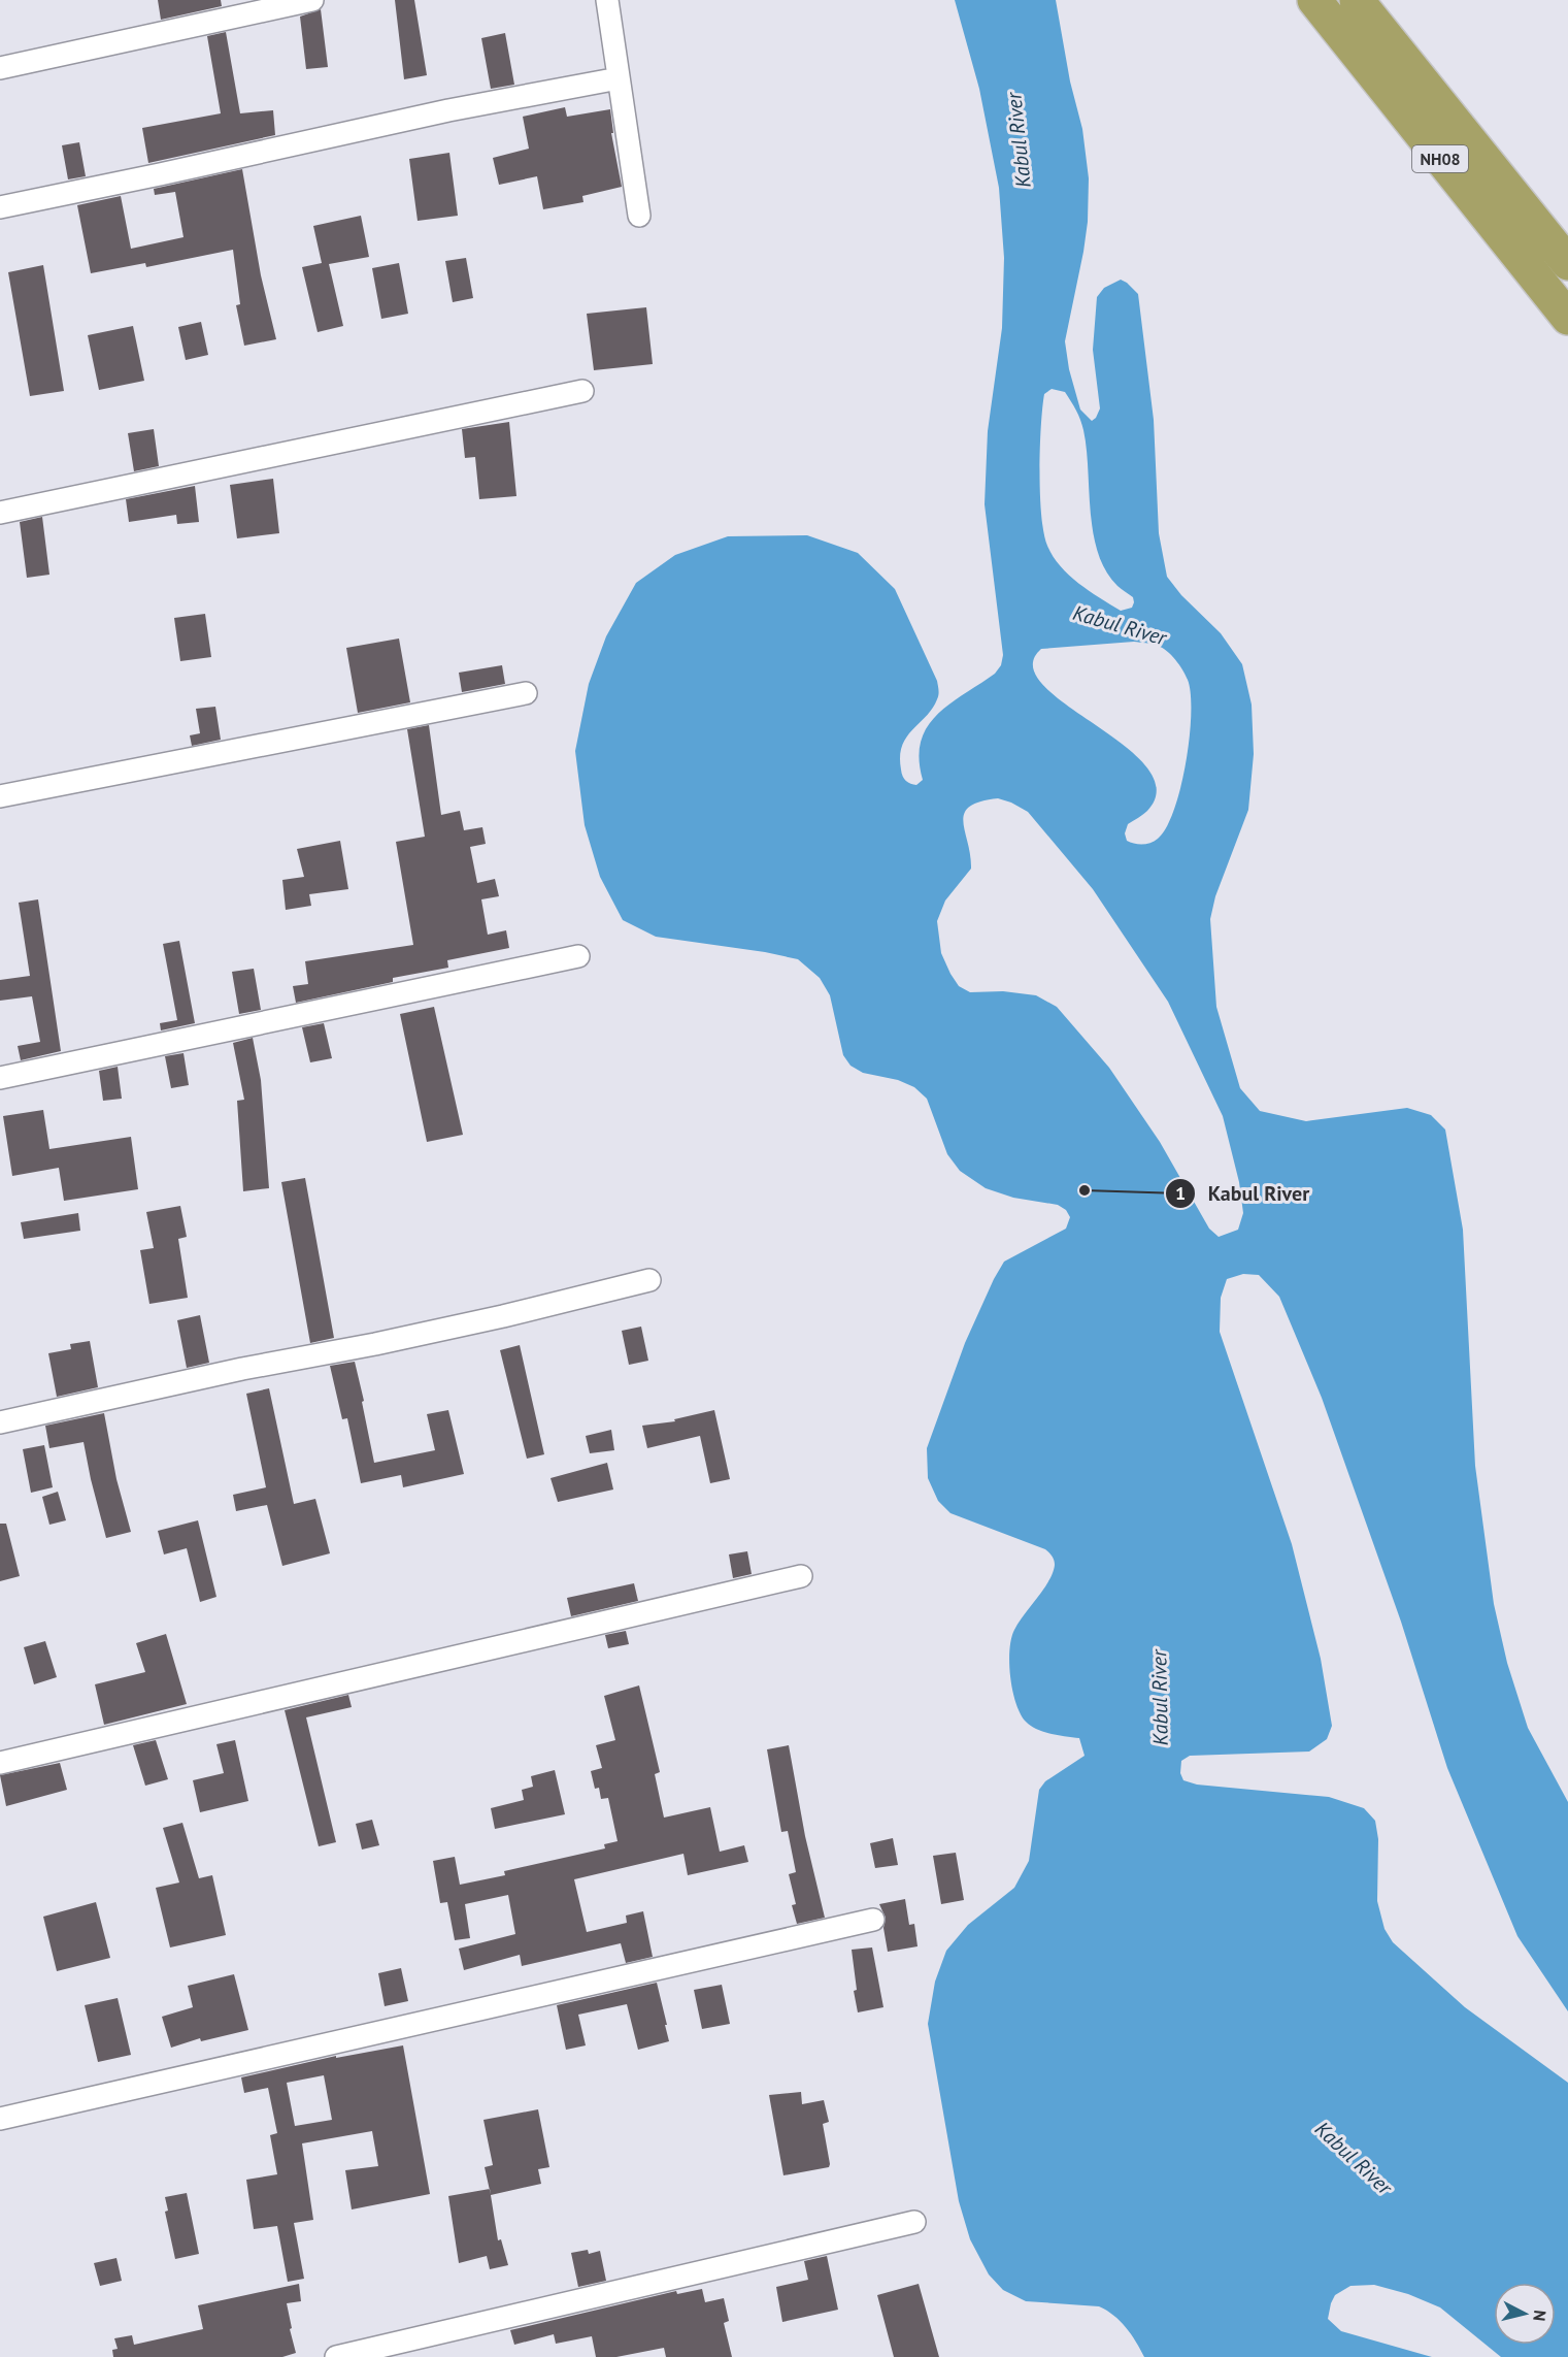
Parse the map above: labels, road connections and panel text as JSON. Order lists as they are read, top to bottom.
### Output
{
  "streets": {
    "highway": ["NH08"]
  },
  "water": ["Kabul River"],
  "places": ["Kabul River"],
  "north": "right"
}
